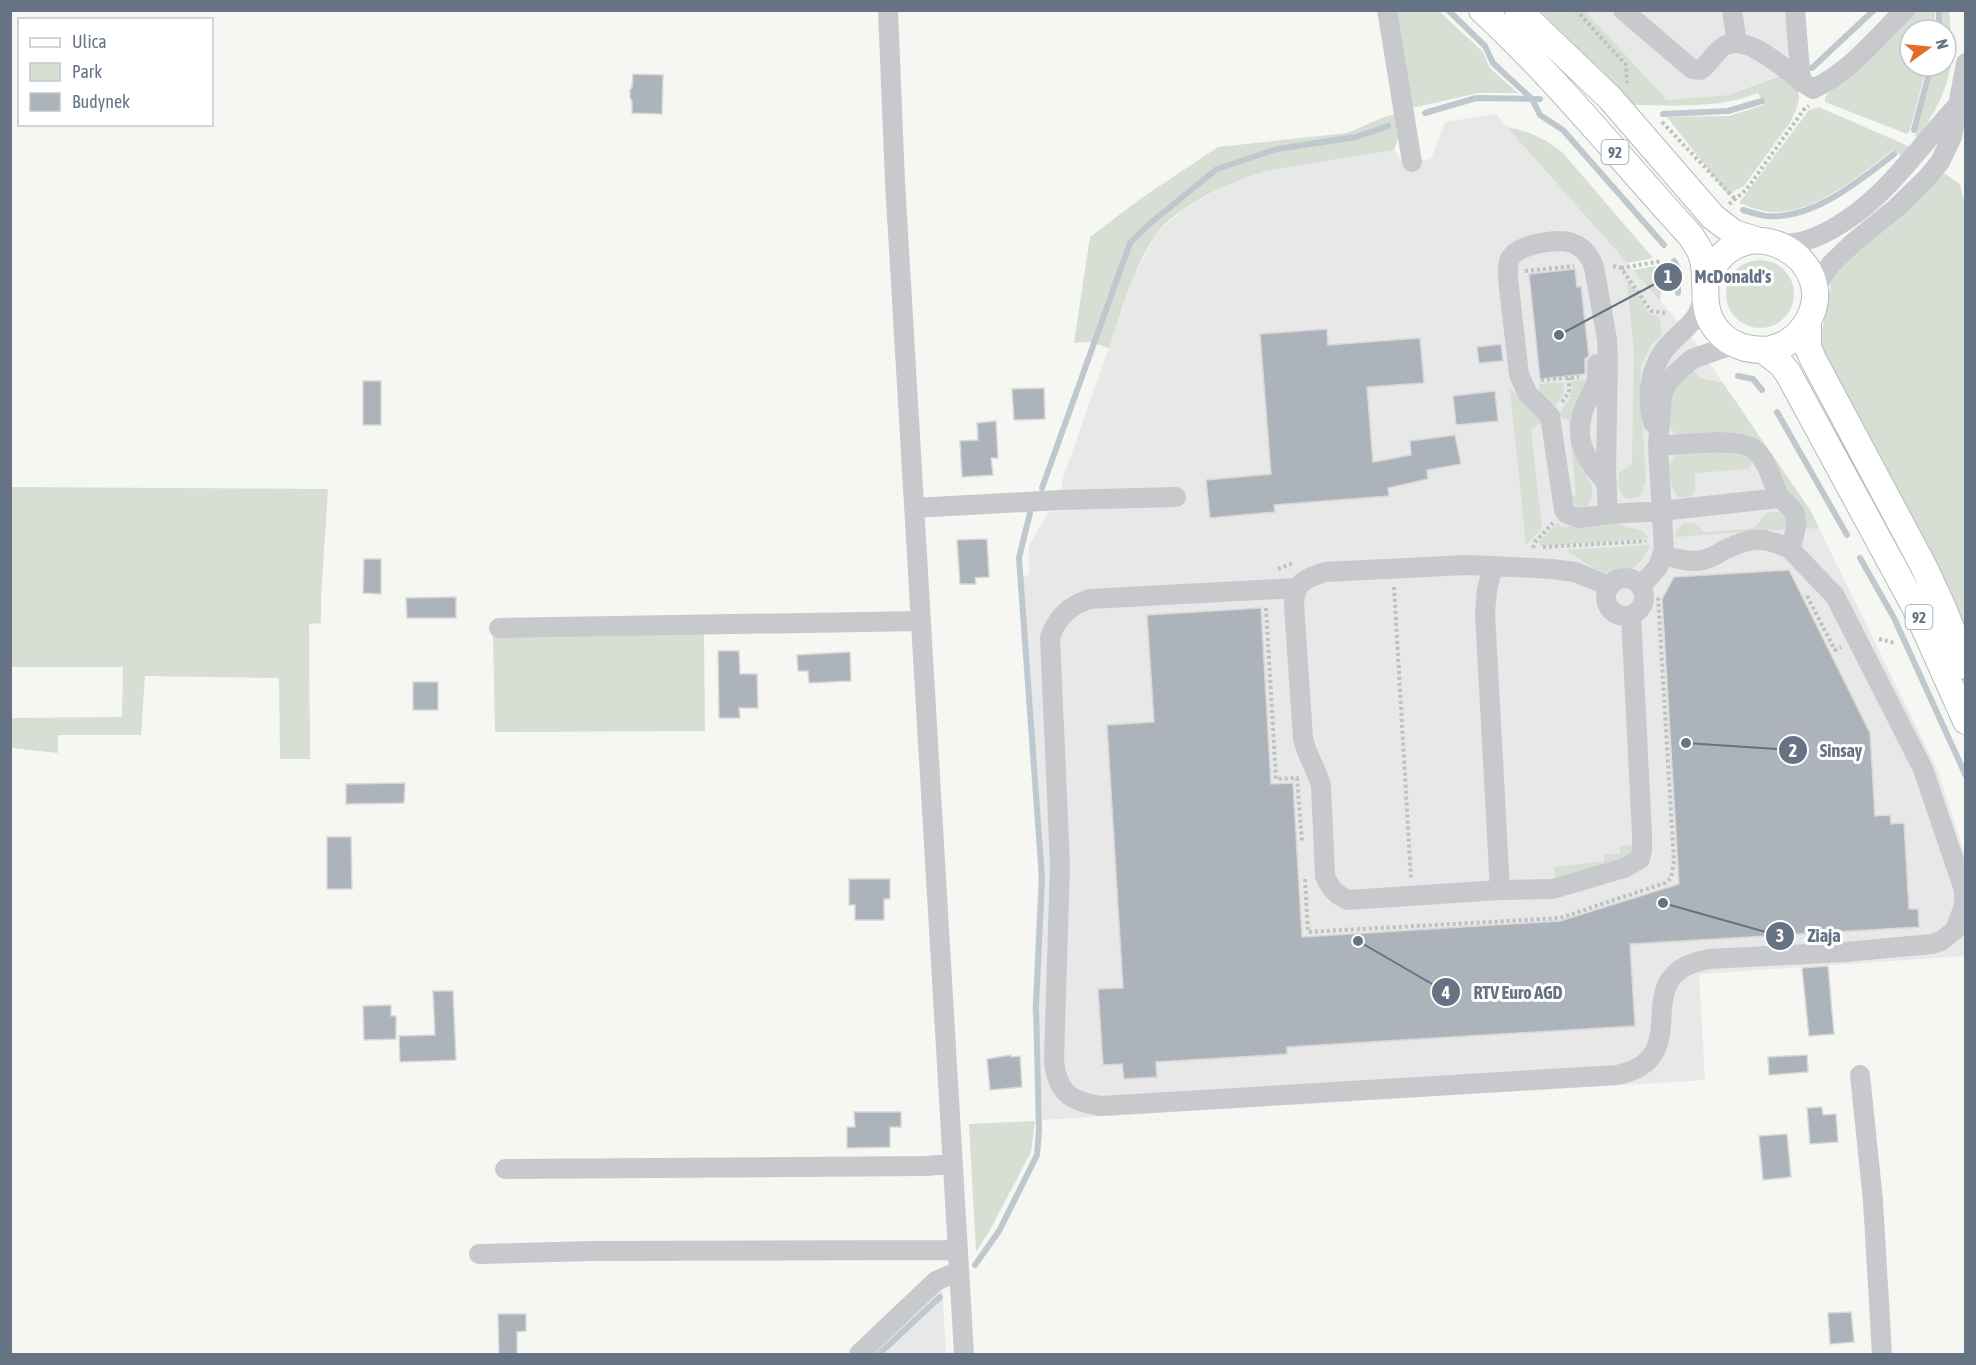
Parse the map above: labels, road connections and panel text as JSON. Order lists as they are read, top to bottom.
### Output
{
  "streets": {
    "main road": ["92"]
  },
  "places": [
    "McDonald's",
    "Sinsay",
    "Ziaja",
    "RTV Euro AGD"
  ],
  "legend": ["Ulica", "Park", "Budynek"],
  "north": "right"
}
